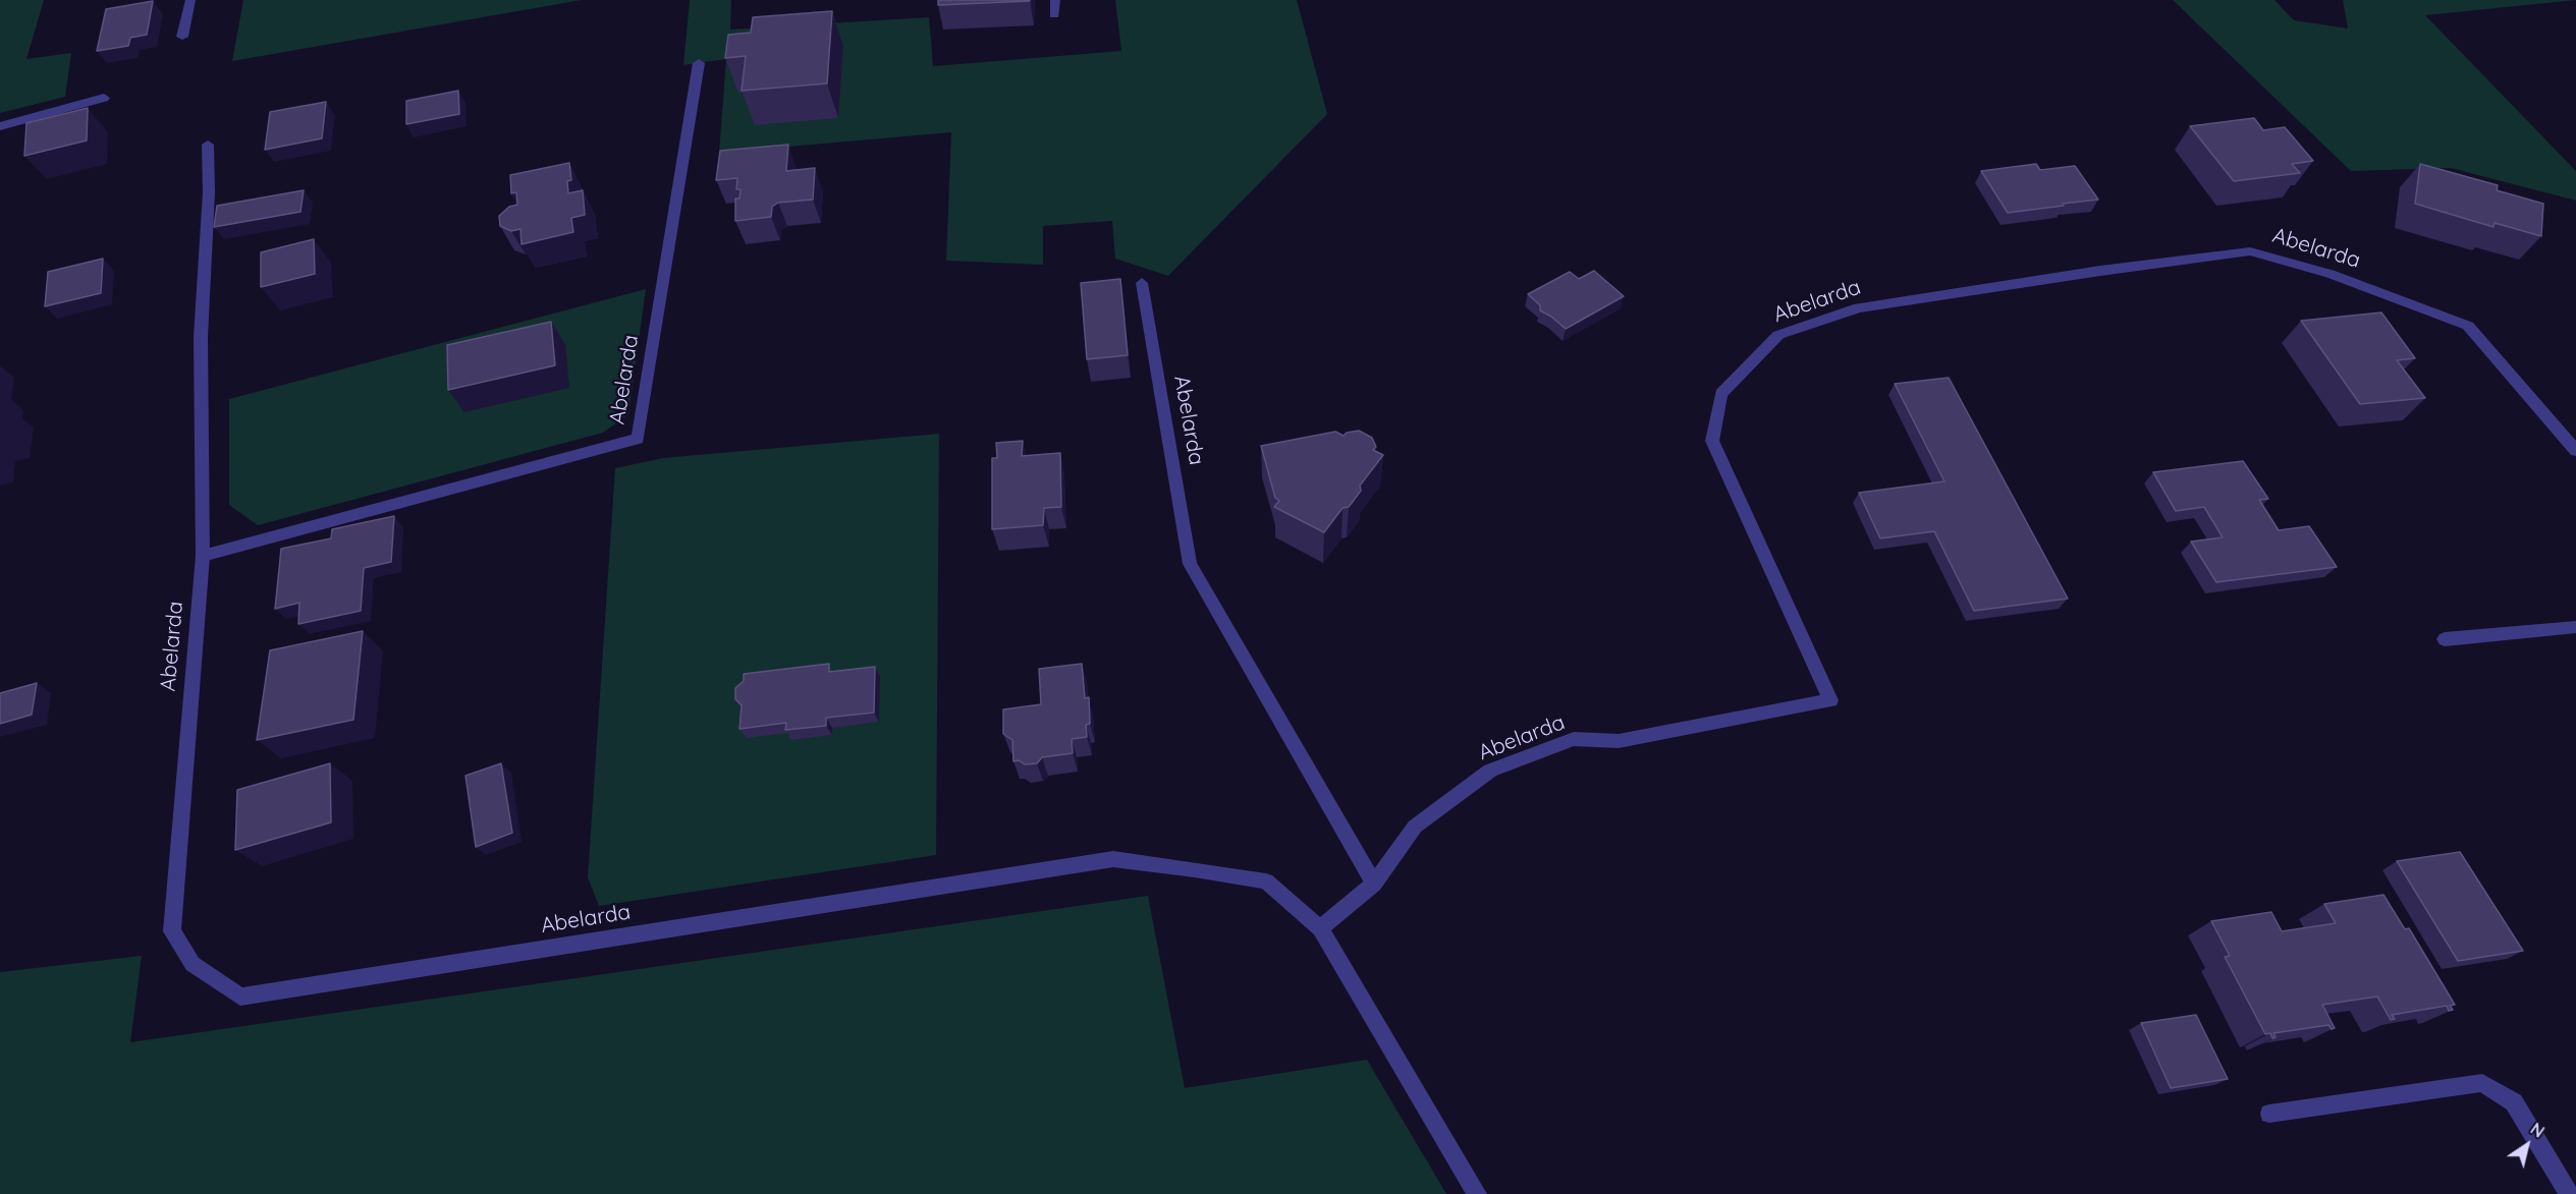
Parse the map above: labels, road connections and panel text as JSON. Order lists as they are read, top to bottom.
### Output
{
  "streets": {
    "street": ["Abelarda"]
  },
  "north": "top right"
}
